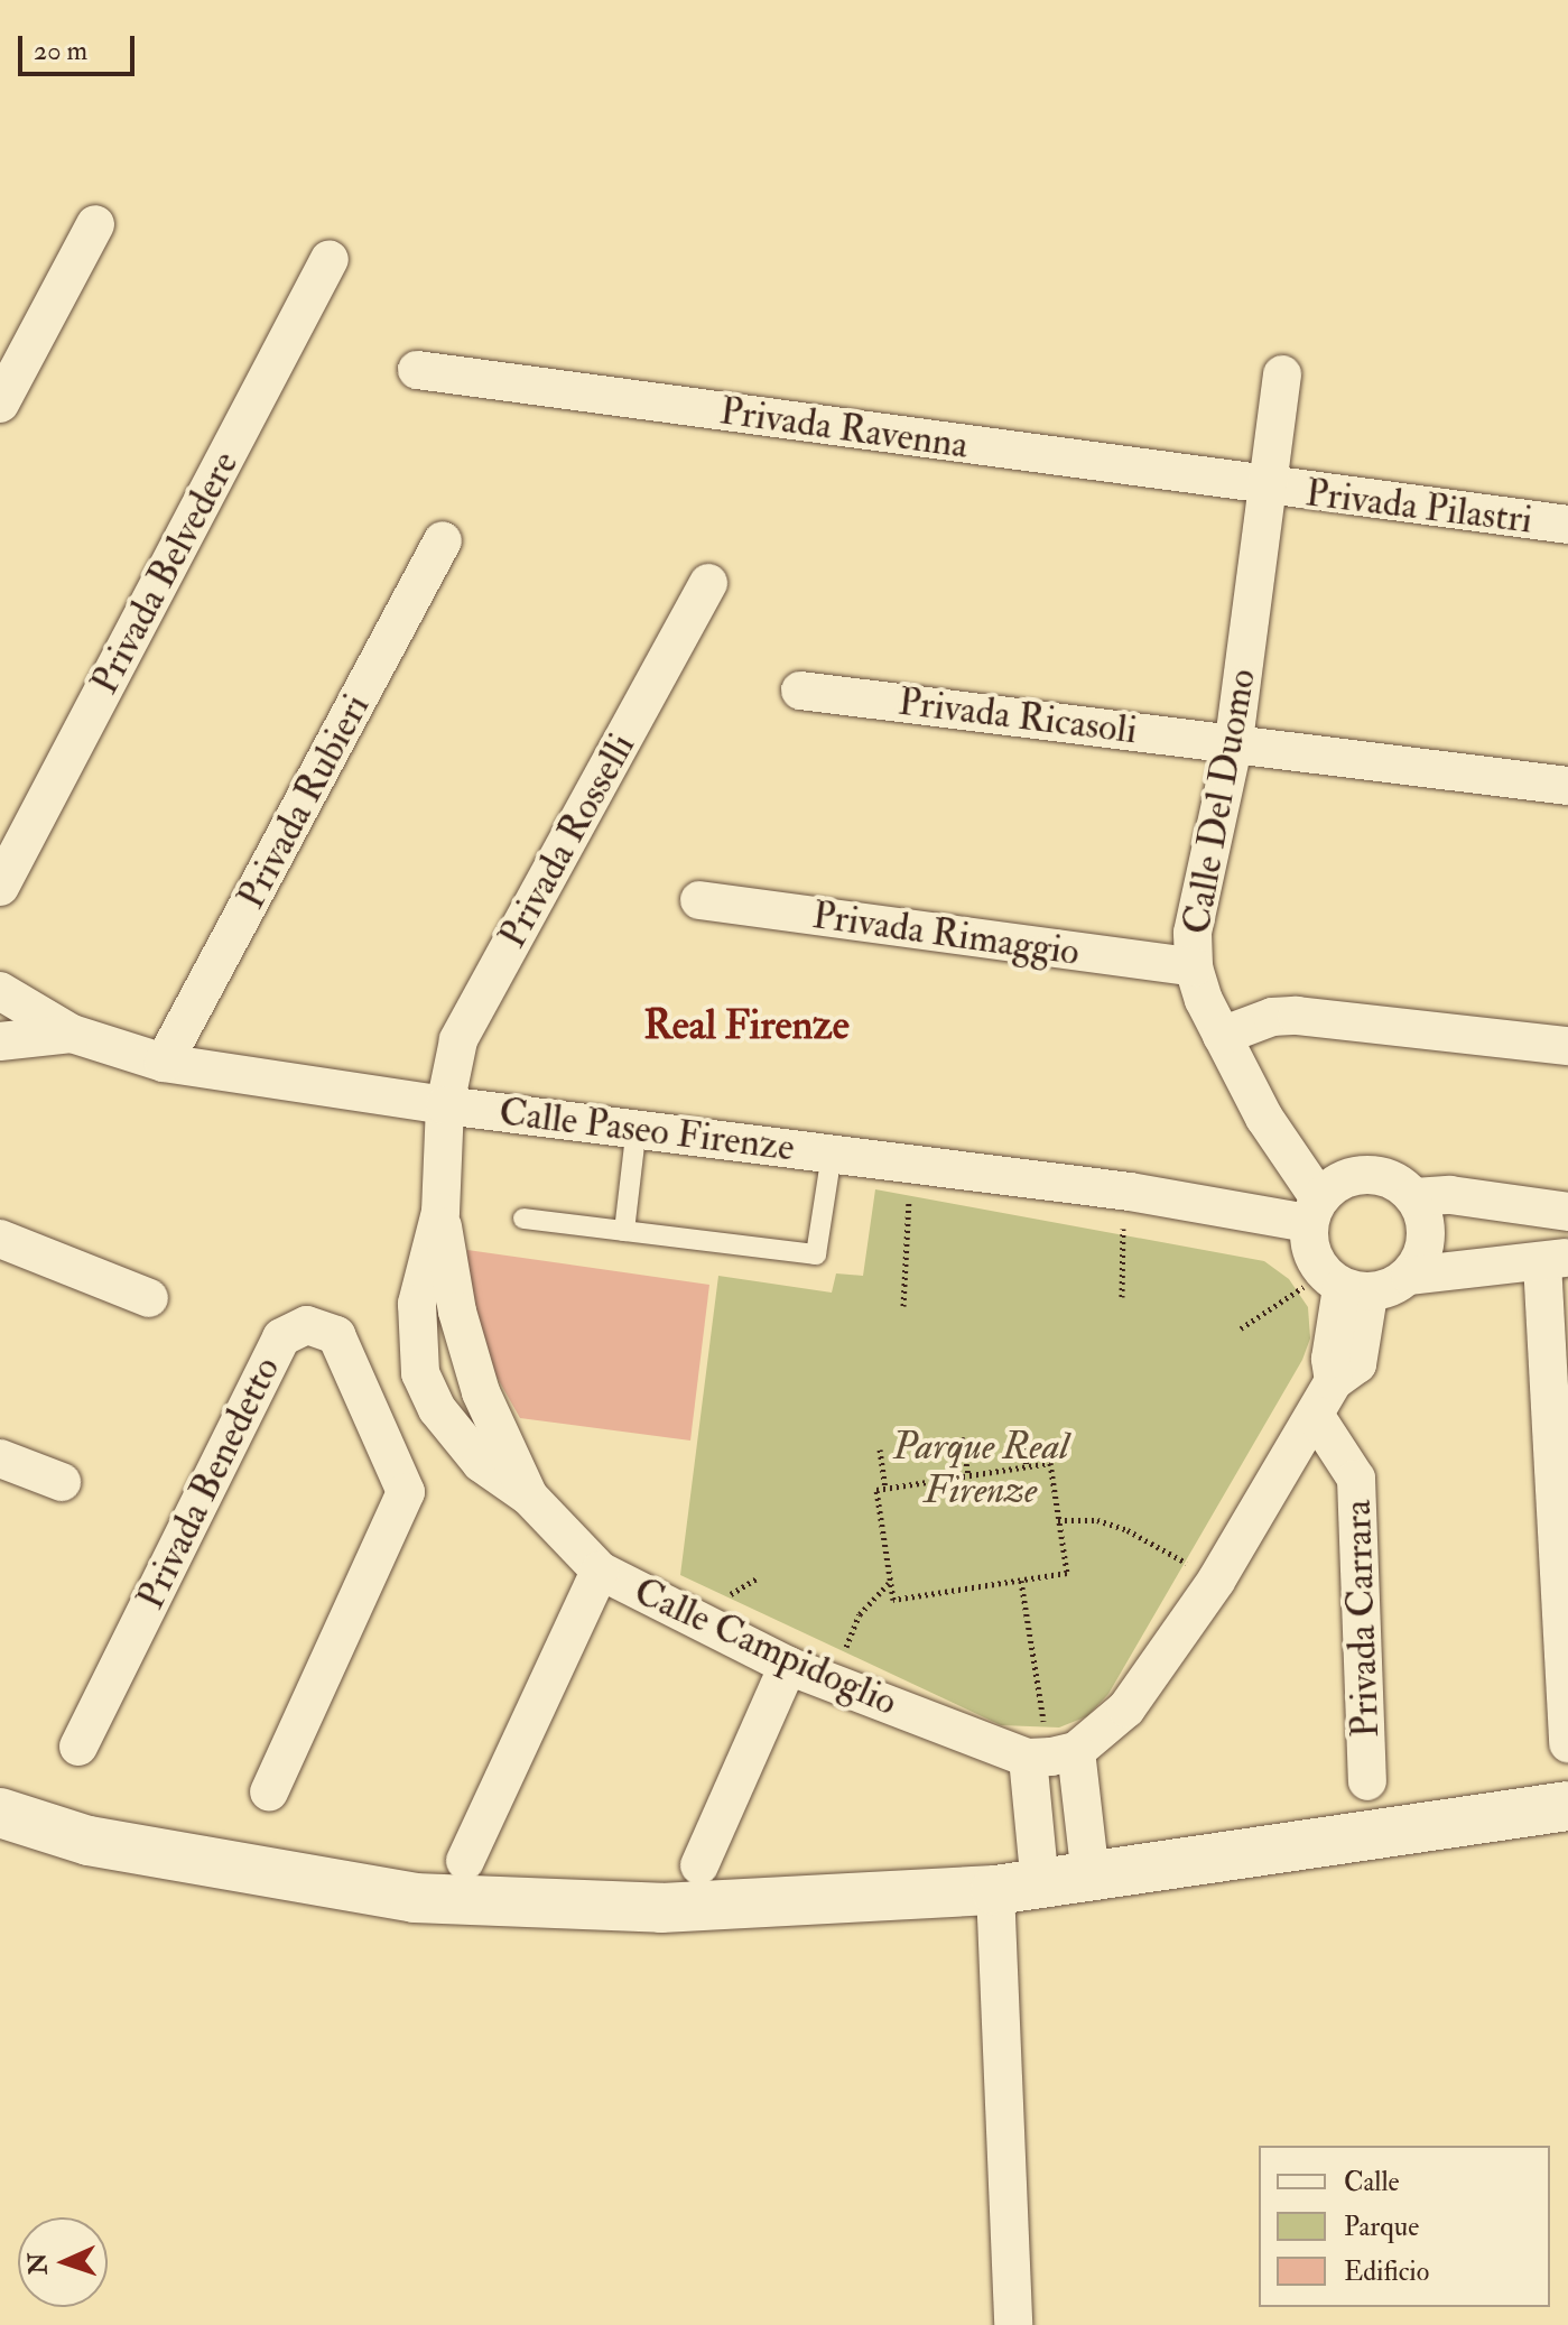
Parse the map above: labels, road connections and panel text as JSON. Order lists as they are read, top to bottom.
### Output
{
  "streets": {
    "street": [
      "Privada Ravenna",
      "Privada Pilastri",
      "Privada Belvedere",
      "Privada Ricasoli",
      "Privada Rubieri",
      "Calle Del Duomo",
      "Privada Rosselli",
      "Privada Rimaggio",
      "Calle Paseo Firenze",
      "Privada Benedetto",
      "Privada Carrara",
      "Calle Campidoglio"
    ]
  },
  "crossings": [
    ["Privada Ravenna", "Privada Pilastri"],
    ["Privada Ravenna", "Calle Del Duomo"],
    ["Privada Pilastri", "Calle Del Duomo"],
    ["Privada Ricasoli", "Calle Del Duomo"],
    ["Privada Rubieri", "Calle Paseo Firenze"],
    ["Calle Del Duomo", "Privada Rimaggio"],
    ["Calle Del Duomo", "Calle Paseo Firenze"],
    ["Privada Rosselli", "Calle Paseo Firenze"],
    ["Privada Rosselli", "Calle Campidoglio"],
    ["Calle Paseo Firenze", "Calle Campidoglio"]
  ],
  "districts": ["Real Firenze"],
  "parks": ["Parque Real Firenze"],
  "legend": ["Calle", "Parque", "Edificio"],
  "scale_bar": "20 m",
  "north": "left"
}
